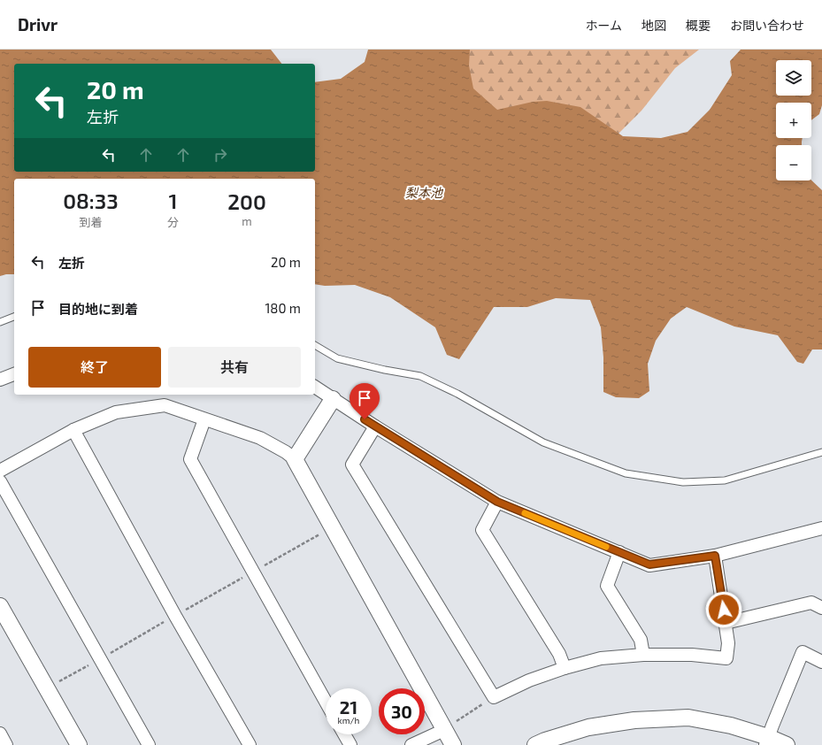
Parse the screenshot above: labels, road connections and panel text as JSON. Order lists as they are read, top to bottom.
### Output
{
  "water": ["梨本池"],
  "page": {
    "header": "Drivr",
    "nav": [
      "ホーム",
      "地図",
      "概要",
      "お問い合わせ"
    ],
    "map_buttons": ["+", "−"],
    "turn": ["20 m", "左折"],
    "eta": [
      "08:33",
      "到着",
      "1",
      "分",
      "200",
      "m"
    ],
    "list": [
      {
        "name": "左折",
        "value": "20 m"
      },
      {
        "name": "目的地に到着",
        "value": "180 m"
      }
    ],
    "buttons": ["終了", "共有"],
    "speed": "21 km/h",
    "limit": "30"
  }
}
